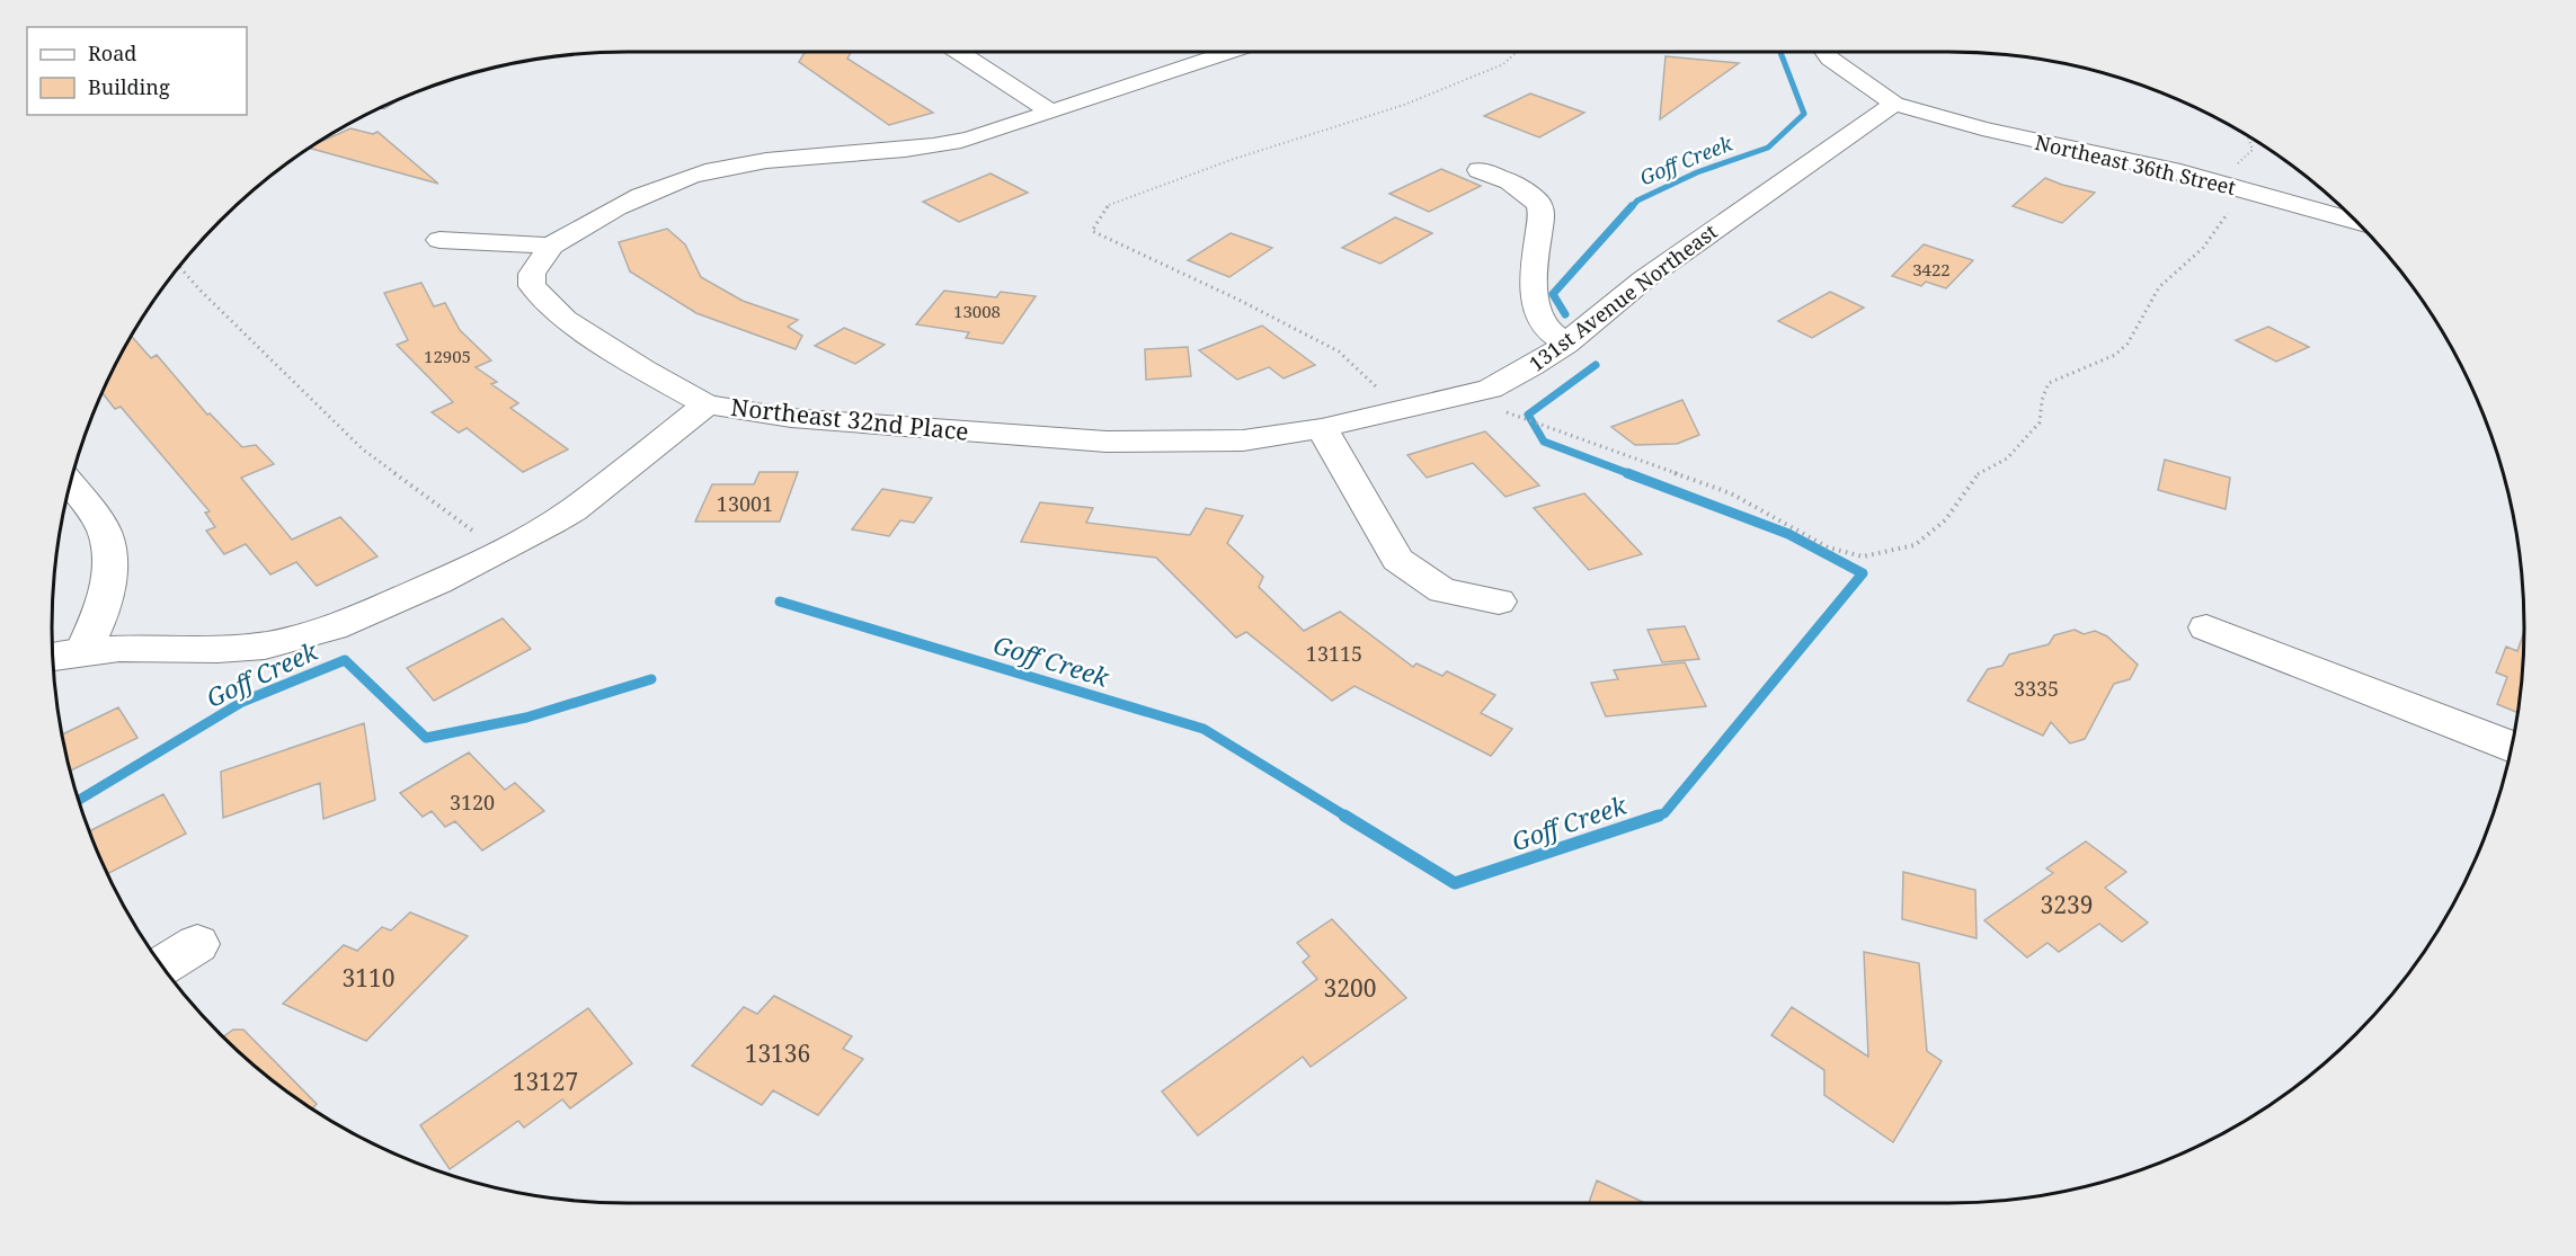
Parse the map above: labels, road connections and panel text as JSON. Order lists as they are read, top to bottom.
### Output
{
  "streets": {
    "street": ["Northeast 36th Street", "131st Avenue Northeast", "Northeast 32nd Place"]
  },
  "crossings": [
    ["Northeast 36th Street", "131st Avenue Northeast"],
    ["131st Avenue Northeast", "Northeast 32nd Place"]
  ],
  "water": ["Goff Creek"],
  "house_numbers": [
    "3422",
    "13008",
    "12905",
    "13001",
    "13115",
    "3335",
    "3120",
    "3239",
    "3110",
    "3200",
    "13136",
    "13127"
  ],
  "legend": ["Road", "Building"]
}
